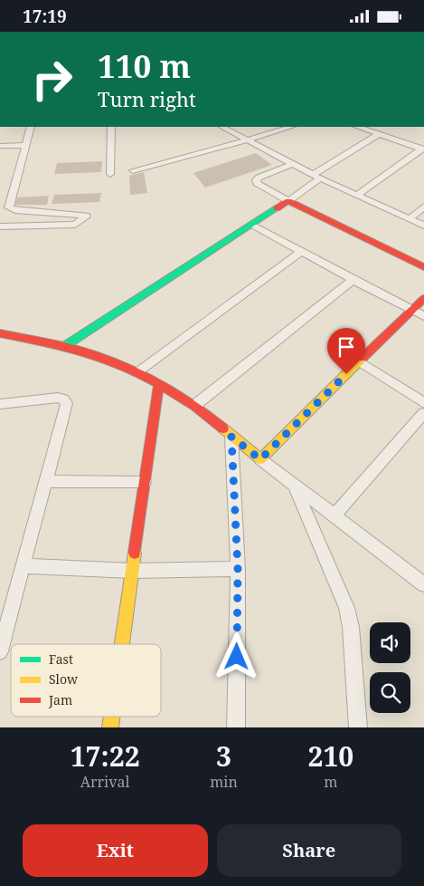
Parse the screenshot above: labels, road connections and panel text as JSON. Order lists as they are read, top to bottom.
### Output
{
  "legend": ["Fast", "Slow", "Jam"],
  "page": {
    "status": "17:19",
    "turn": ["110 m", "Turn right"],
    "eta": [
      "17:22",
      "Arrival",
      "3",
      "min",
      "210",
      "m"
    ],
    "buttons": ["Exit", "Share"]
  }
}
